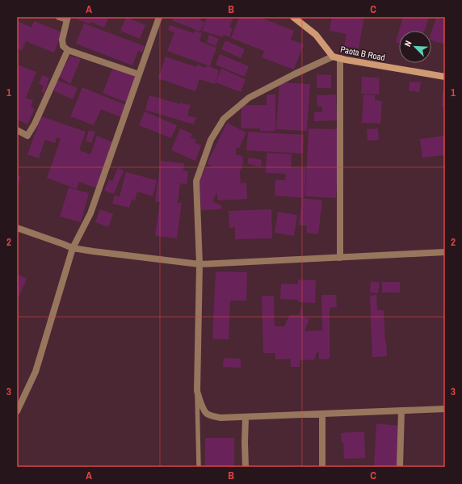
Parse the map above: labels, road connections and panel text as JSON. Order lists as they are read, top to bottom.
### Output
{
  "streets": {
    "street": ["Paota B Road"]
  },
  "north": "top left",
  "grid": {
    "columns": ["A", "B", "C"],
    "rows": ["1", "2", "3"]
  }
}
